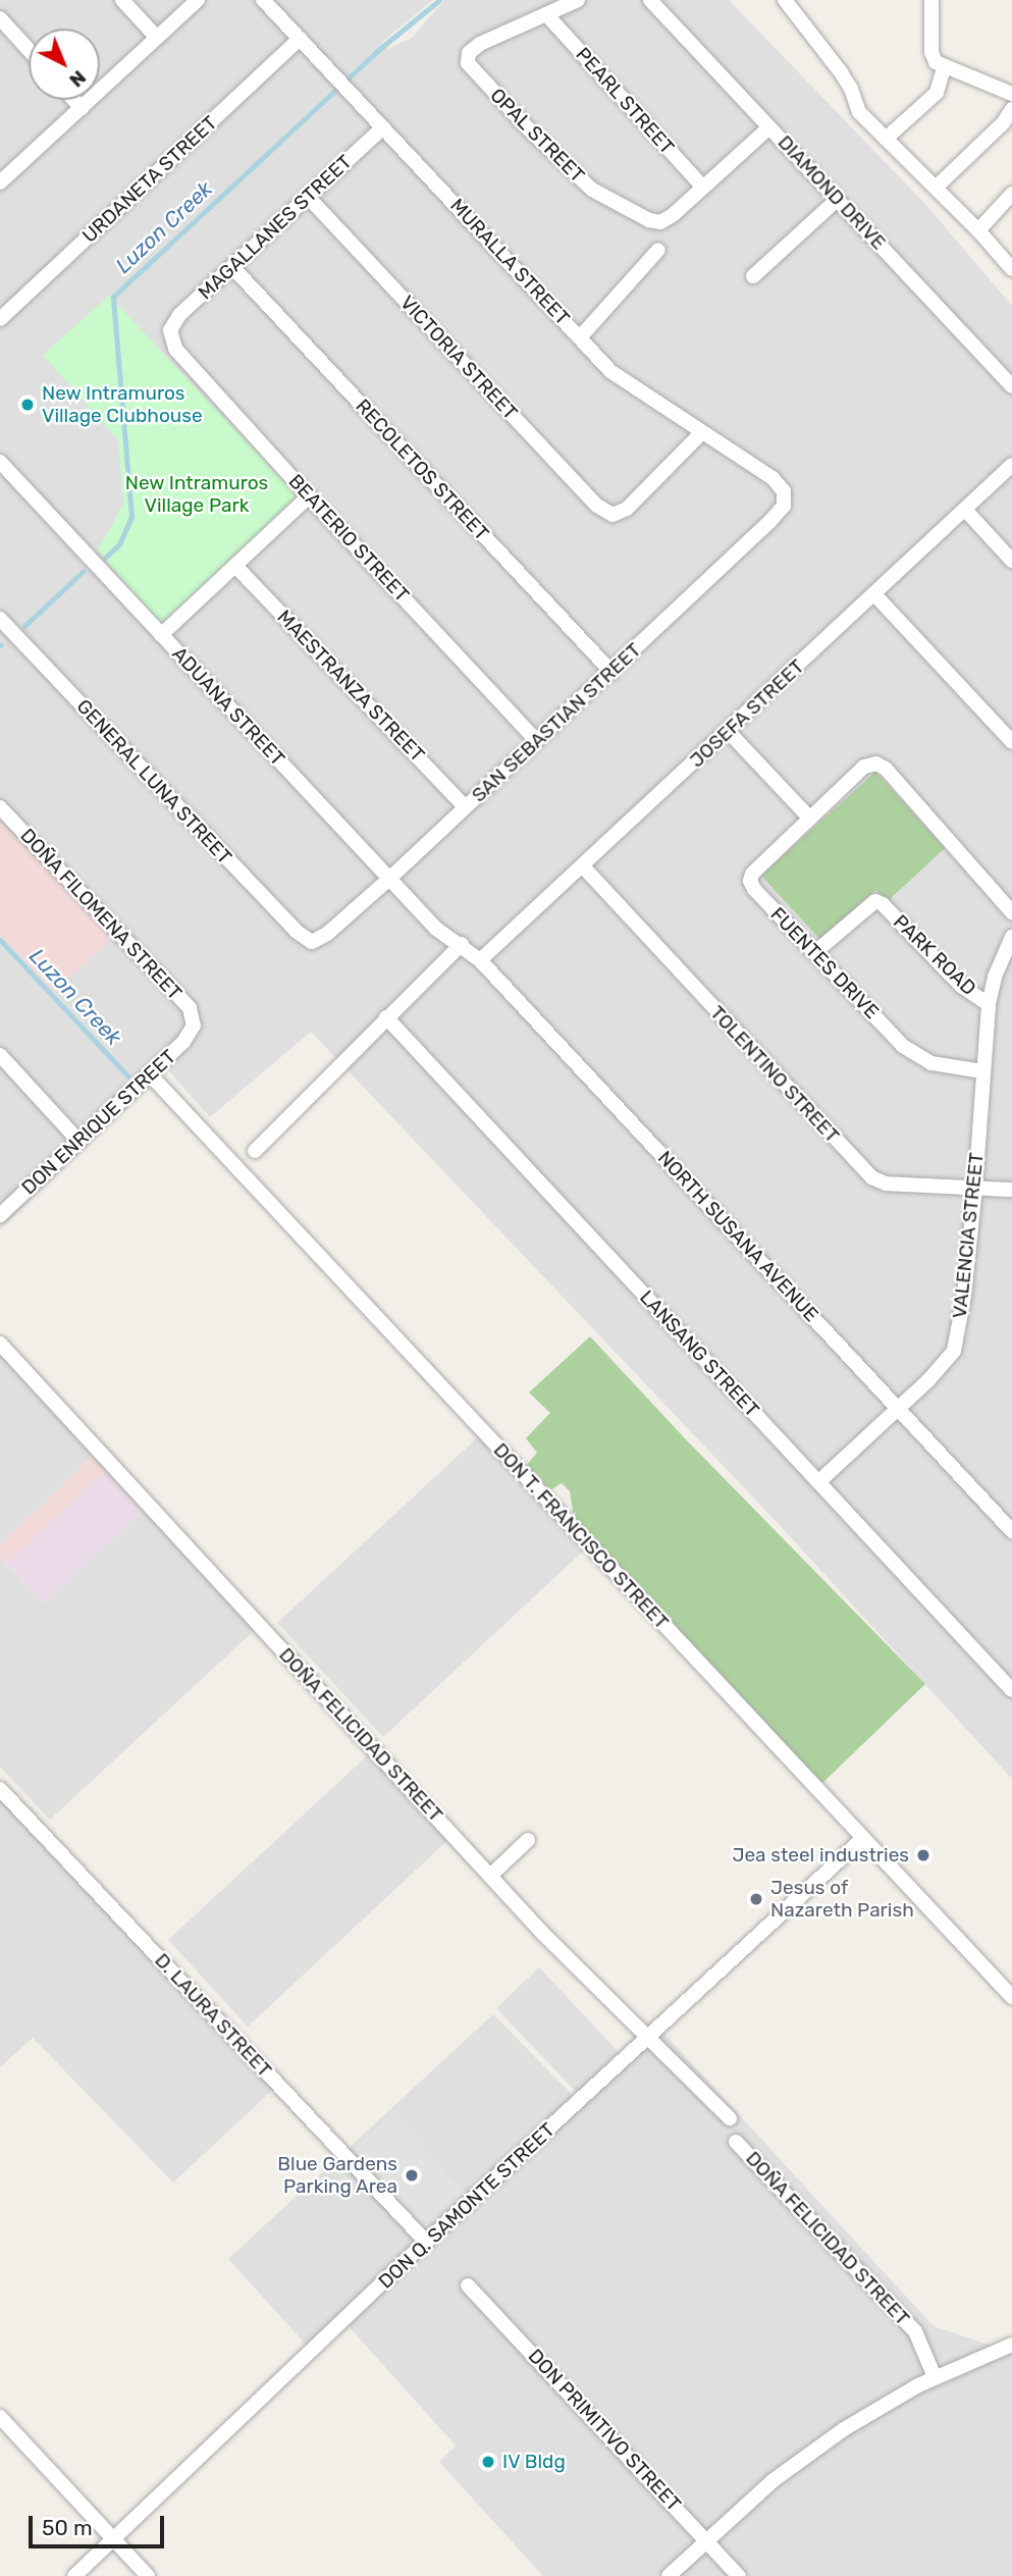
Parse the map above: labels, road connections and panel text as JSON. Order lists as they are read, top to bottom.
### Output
{
  "streets": {
    "street": [
      "PEARL STREET",
      "OPAL STREET",
      "URDANETA STREET",
      "DIAMOND DRIVE",
      "MAGALLANES STREET",
      "MURALLA STREET",
      "VICTORIA STREET",
      "RECOLETOS STREET",
      "BEATERIO STREET",
      "MAESTRANZA STREET",
      "ADUANA STREET",
      "JOSEFA STREET",
      "SAN SEBASTIAN STREET",
      "GENERAL LUNA STREET",
      "DOÑA FILOMENA STREET",
      "PARK ROAD",
      "FUENTES DRIVE",
      "TOLENTINO STREET",
      "DON ENRIQUE STREET",
      "VALENCIA STREET",
      "NORTH SUSANA AVENUE",
      "LANSANG STREET",
      "DON T. FRANCISCO STREET",
      "DOÑA FELICIDAD STREET",
      "D. LAURA STREET",
      "DON Q. SAMONTE STREET",
      "DON PRIMITIVO STREET"
    ]
  },
  "crossings": [
    ["PEARL STREET", "OPAL STREET"],
    ["URDANETA STREET", "MURALLA STREET"],
    ["MAGALLANES STREET", "MURALLA STREET"],
    ["MAGALLANES STREET", "VICTORIA STREET"],
    ["MAGALLANES STREET", "RECOLETOS STREET"],
    ["MAGALLANES STREET", "BEATERIO STREET"],
    ["MURALLA STREET", "VICTORIA STREET"],
    ["MURALLA STREET", "SAN SEBASTIAN STREET"],
    ["RECOLETOS STREET", "SAN SEBASTIAN STREET"],
    ["BEATERIO STREET", "SAN SEBASTIAN STREET"],
    ["MAESTRANZA STREET", "SAN SEBASTIAN STREET"],
    ["ADUANA STREET", "SAN SEBASTIAN STREET"],
    ["ADUANA STREET", "NORTH SUSANA AVENUE"],
    ["JOSEFA STREET", "TOLENTINO STREET"],
    ["JOSEFA STREET", "NORTH SUSANA AVENUE"],
    ["SAN SEBASTIAN STREET", "GENERAL LUNA STREET"],
    ["DOÑA FILOMENA STREET", "DON ENRIQUE STREET"],
    ["PARK ROAD", "FUENTES DRIVE"],
    ["PARK ROAD", "VALENCIA STREET"],
    ["FUENTES DRIVE", "VALENCIA STREET"],
    ["TOLENTINO STREET", "VALENCIA STREET"],
    ["DON ENRIQUE STREET", "DON T. FRANCISCO STREET"],
    ["VALENCIA STREET", "NORTH SUSANA AVENUE"],
    ["VALENCIA STREET", "LANSANG STREET"],
    ["DON T. FRANCISCO STREET", "DON Q. SAMONTE STREET"],
    ["DOÑA FELICIDAD STREET", "DON Q. SAMONTE STREET"],
    ["D. LAURA STREET", "DON Q. SAMONTE STREET"]
  ],
  "water": ["Luzon Creek"],
  "parks": ["New Intramuros Village Park"],
  "places": [
    "New Intramuros Village Clubhouse",
    "Jea steel industries",
    "Jesus of Nazareth Parish",
    "Blue Gardens Parking Area",
    "IV Bldg"
  ],
  "scale_bar": "50 m",
  "north": "bottom right"
}
